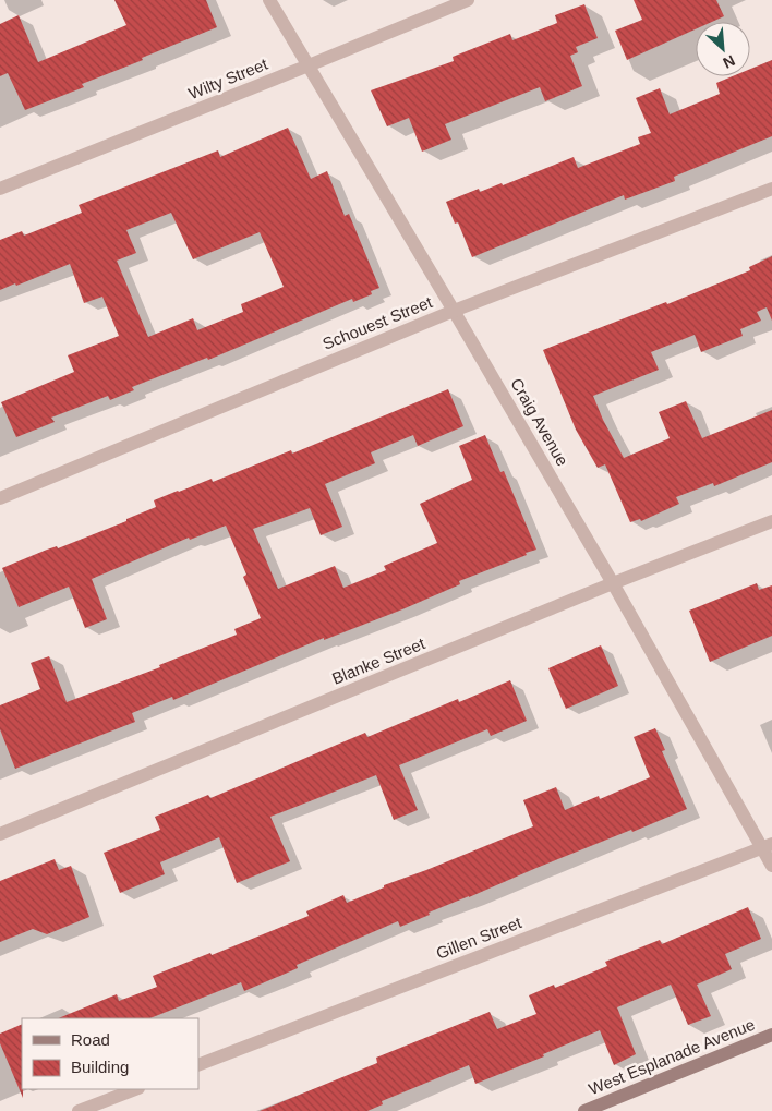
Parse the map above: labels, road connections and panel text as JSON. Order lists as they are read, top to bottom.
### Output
{
  "streets": {
    "main road": ["West Esplanade Avenue"],
    "street": [
      "Wilty Street",
      "Schouest Street",
      "Craig Avenue",
      "Blanke Street",
      "Gillen Street"
    ]
  },
  "crossings": [
    ["Wilty Street", "Craig Avenue"],
    ["Schouest Street", "Craig Avenue"],
    ["Craig Avenue", "Blanke Street"],
    ["Craig Avenue", "Gillen Street"]
  ],
  "legend": ["Road", "Building"],
  "north": "bottom right"
}
